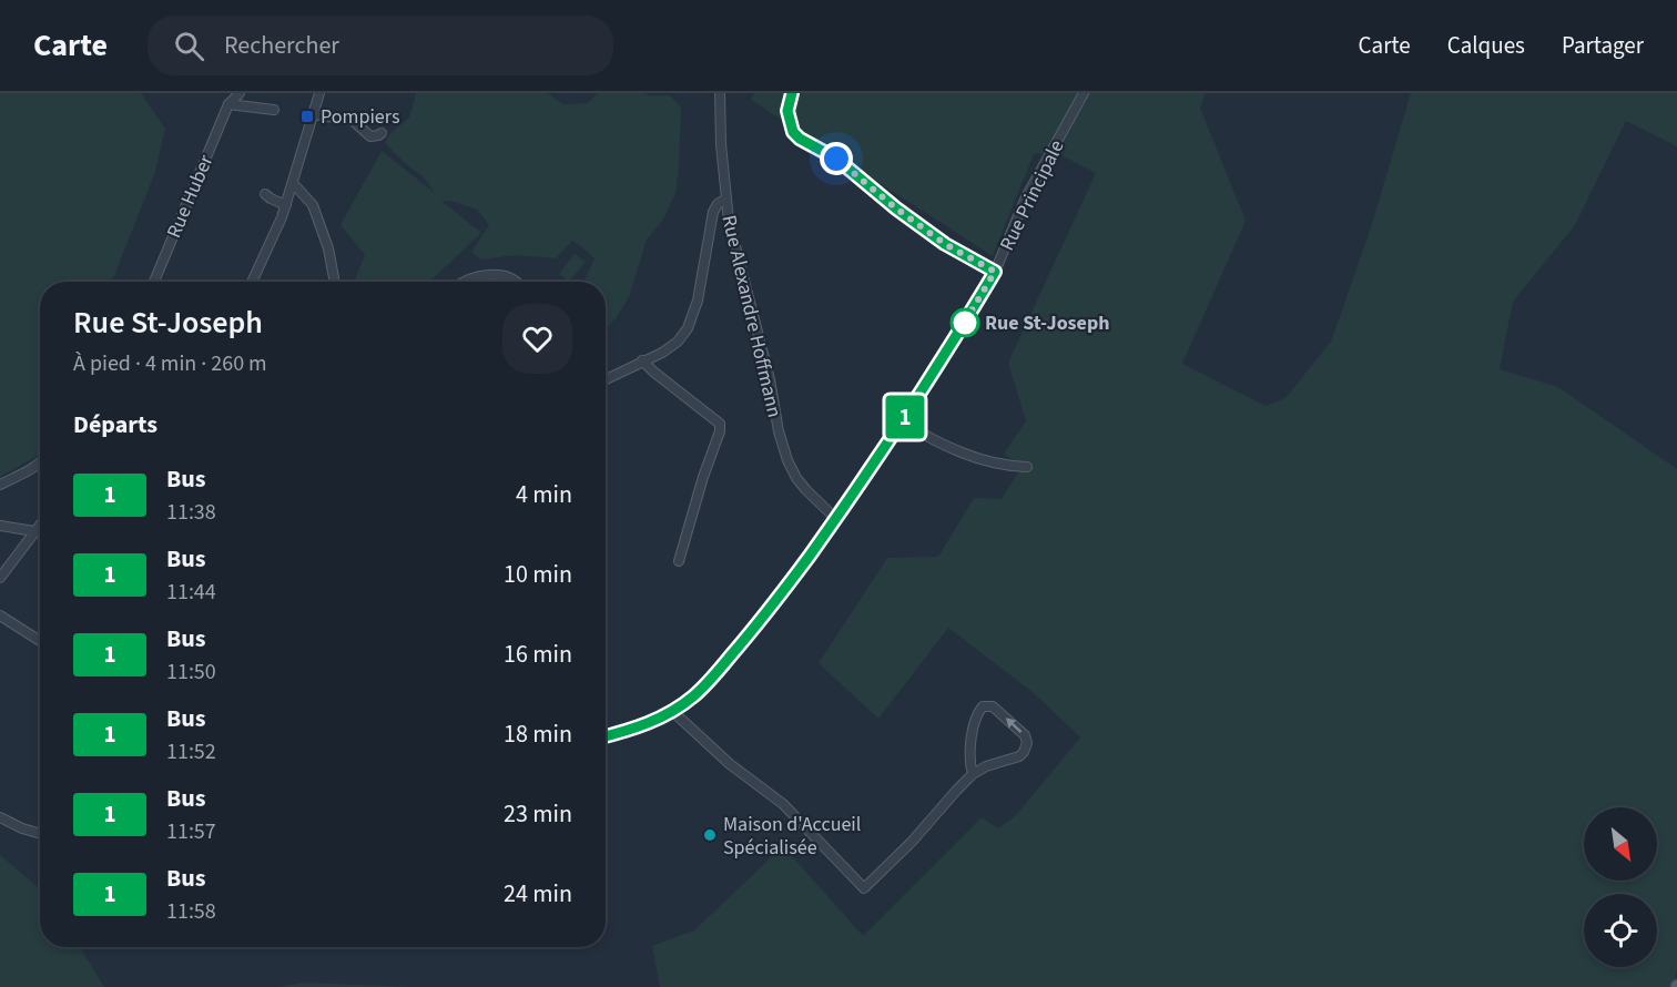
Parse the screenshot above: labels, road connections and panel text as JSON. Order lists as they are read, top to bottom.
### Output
{
  "streets": {
    "street": ["Rue Principale", "Rue Huber", "Rue Alexandre Hoffmann"]
  },
  "crossings": [
    ["Rue Principale", "Rue Alexandre Hoffmann"]
  ],
  "places": {
    "transit": ["Pompiers"],
    "other": ["Rue St-Joseph", "Maison d'Accueil Spécialisée"]
  },
  "lines": ["bus line 1"],
  "north": "bottom right",
  "page": {
    "header": "Carte",
    "search": "Rechercher",
    "nav": ["Carte", "Calques", "Partager"],
    "on_map": "1",
    "heading": [
      ["Rue St-Joseph", "À pied · 4 min · 260 m"],
      "Départs"
    ],
    "list": [
      {
        "mark": "1",
        "name": "Bus",
        "note": "11:38",
        "value": "4 min"
      },
      {
        "mark": "1",
        "name": "Bus",
        "note": "11:44",
        "value": "10 min"
      },
      {
        "mark": "1",
        "name": "Bus",
        "note": "11:50",
        "value": "16 min"
      },
      {
        "mark": "1",
        "name": "Bus",
        "note": "11:52",
        "value": "18 min"
      },
      {
        "mark": "1",
        "name": "Bus",
        "note": "11:57",
        "value": "23 min"
      },
      {
        "mark": "1",
        "name": "Bus",
        "note": "11:58",
        "value": "24 min"
      }
    ]
  }
}
